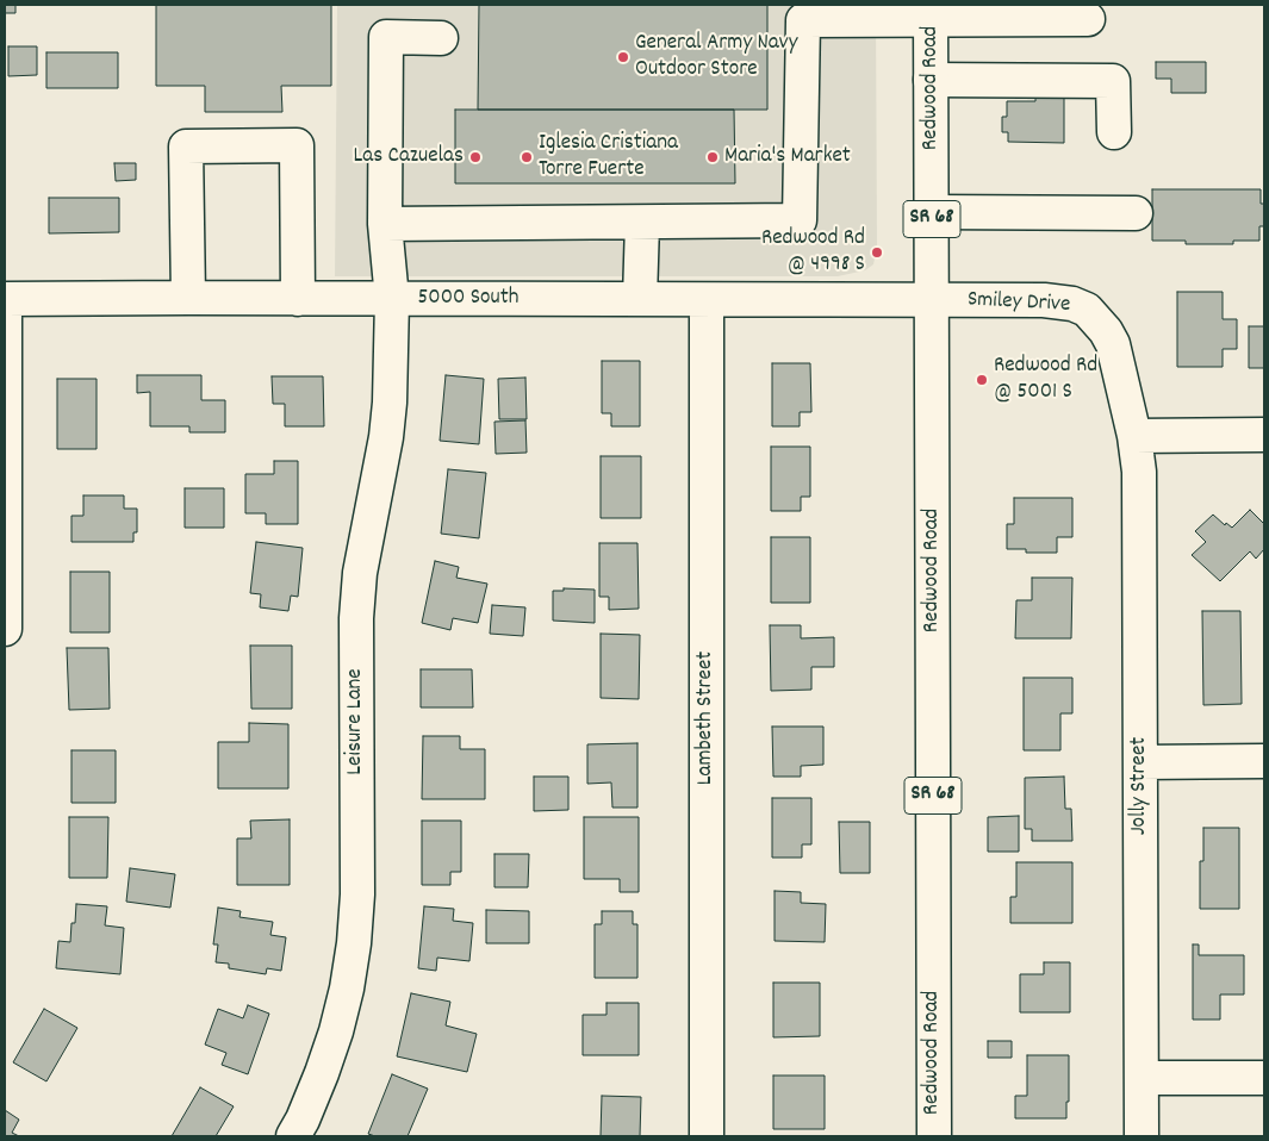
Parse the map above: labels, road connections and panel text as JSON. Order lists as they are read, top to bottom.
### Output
{
  "streets": {
    "street": [
      "Redwood Road",
      "SR 68",
      "5000 South",
      "Smiley Drive",
      "Lambeth Street",
      "Leisure Lane",
      "Jolly Street"
    ]
  },
  "crossings": [
    ["Redwood Road", "5000 South"],
    ["Redwood Road", "Smiley Drive"],
    ["5000 South", "Smiley Drive"],
    ["5000 South", "Lambeth Street"],
    ["5000 South", "Leisure Lane"],
    ["Smiley Drive", "Jolly Street"]
  ],
  "places": [
    "General Army Navy Outdoor Store",
    "Las Cazuelas",
    "Iglesia Cristiana Torre Fuerte",
    "Maria's Market",
    "Redwood Rd @ 4998 S",
    "Redwood Rd @ 5001 S"
  ]
}
